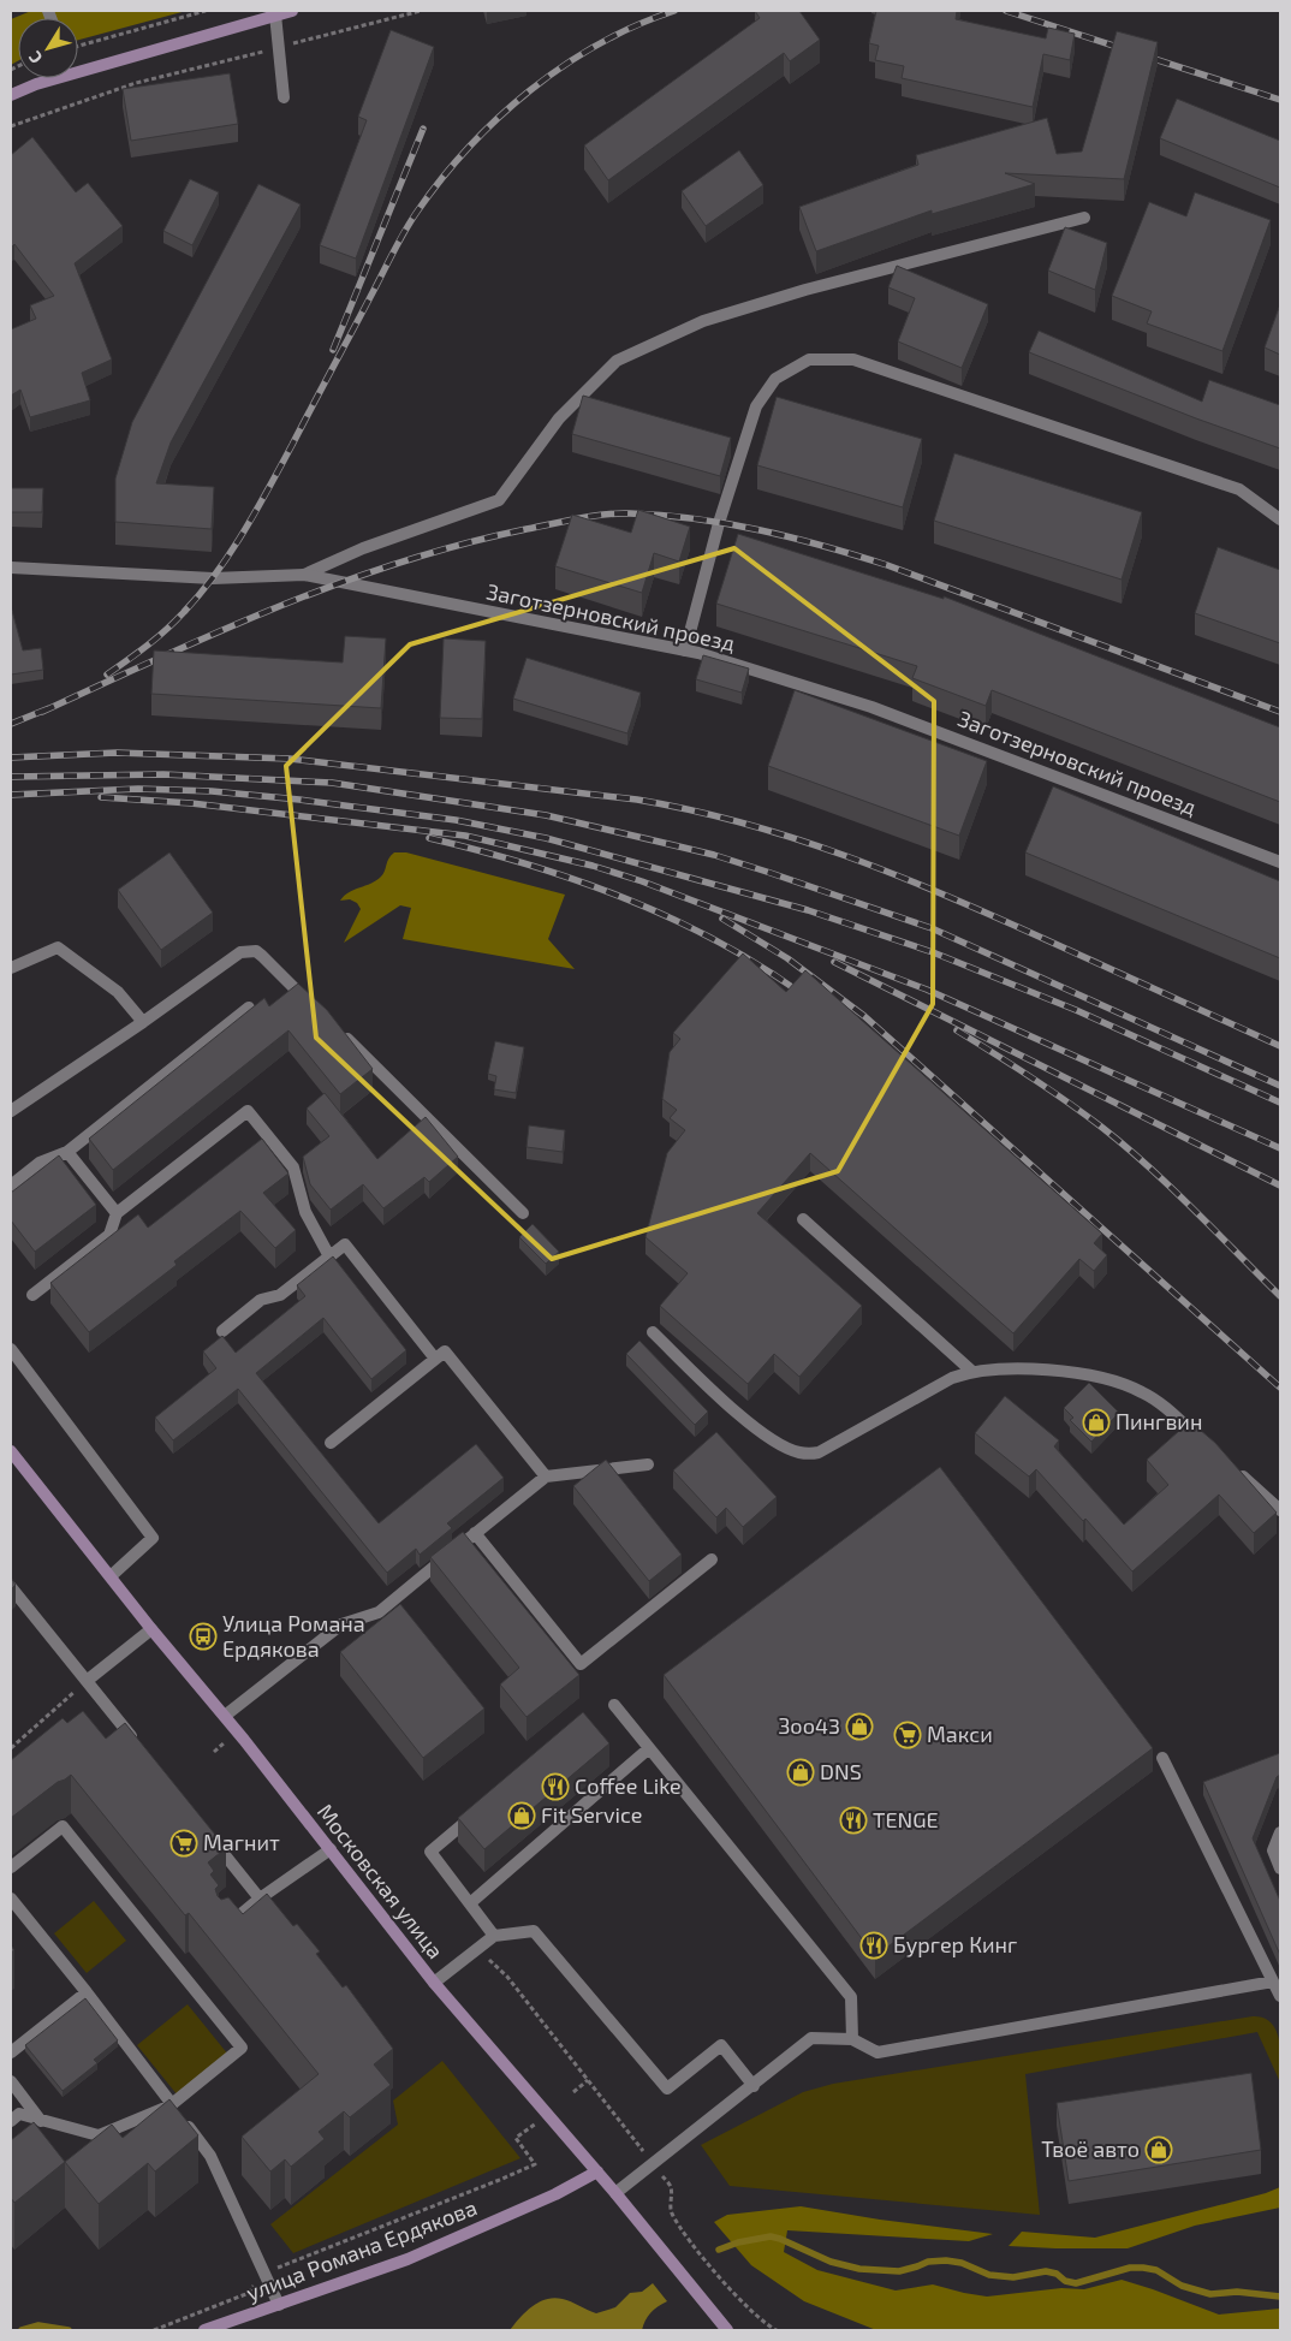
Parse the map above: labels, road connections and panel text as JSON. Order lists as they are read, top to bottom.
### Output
{
  "streets": {
    "main road": ["Московская улица", "улица Романа Ердякова"],
    "street": ["Заготзерновский проезд"]
  },
  "crossings": [
    ["Московская улица", "улица Романа Ердякова"]
  ],
  "places": {
    "shop": [
      "Пингвин",
      "Зоо43",
      "DNS",
      "Fit Service",
      "Твоё авто"
    ],
    "bus stop": ["Улица Романа Ердякова"],
    "supermarket": ["Макси", "Магнит"],
    "restaurant": ["Coffee Like", "TENGE", "Бургер Кинг"]
  },
  "north": "bottom left"
}
